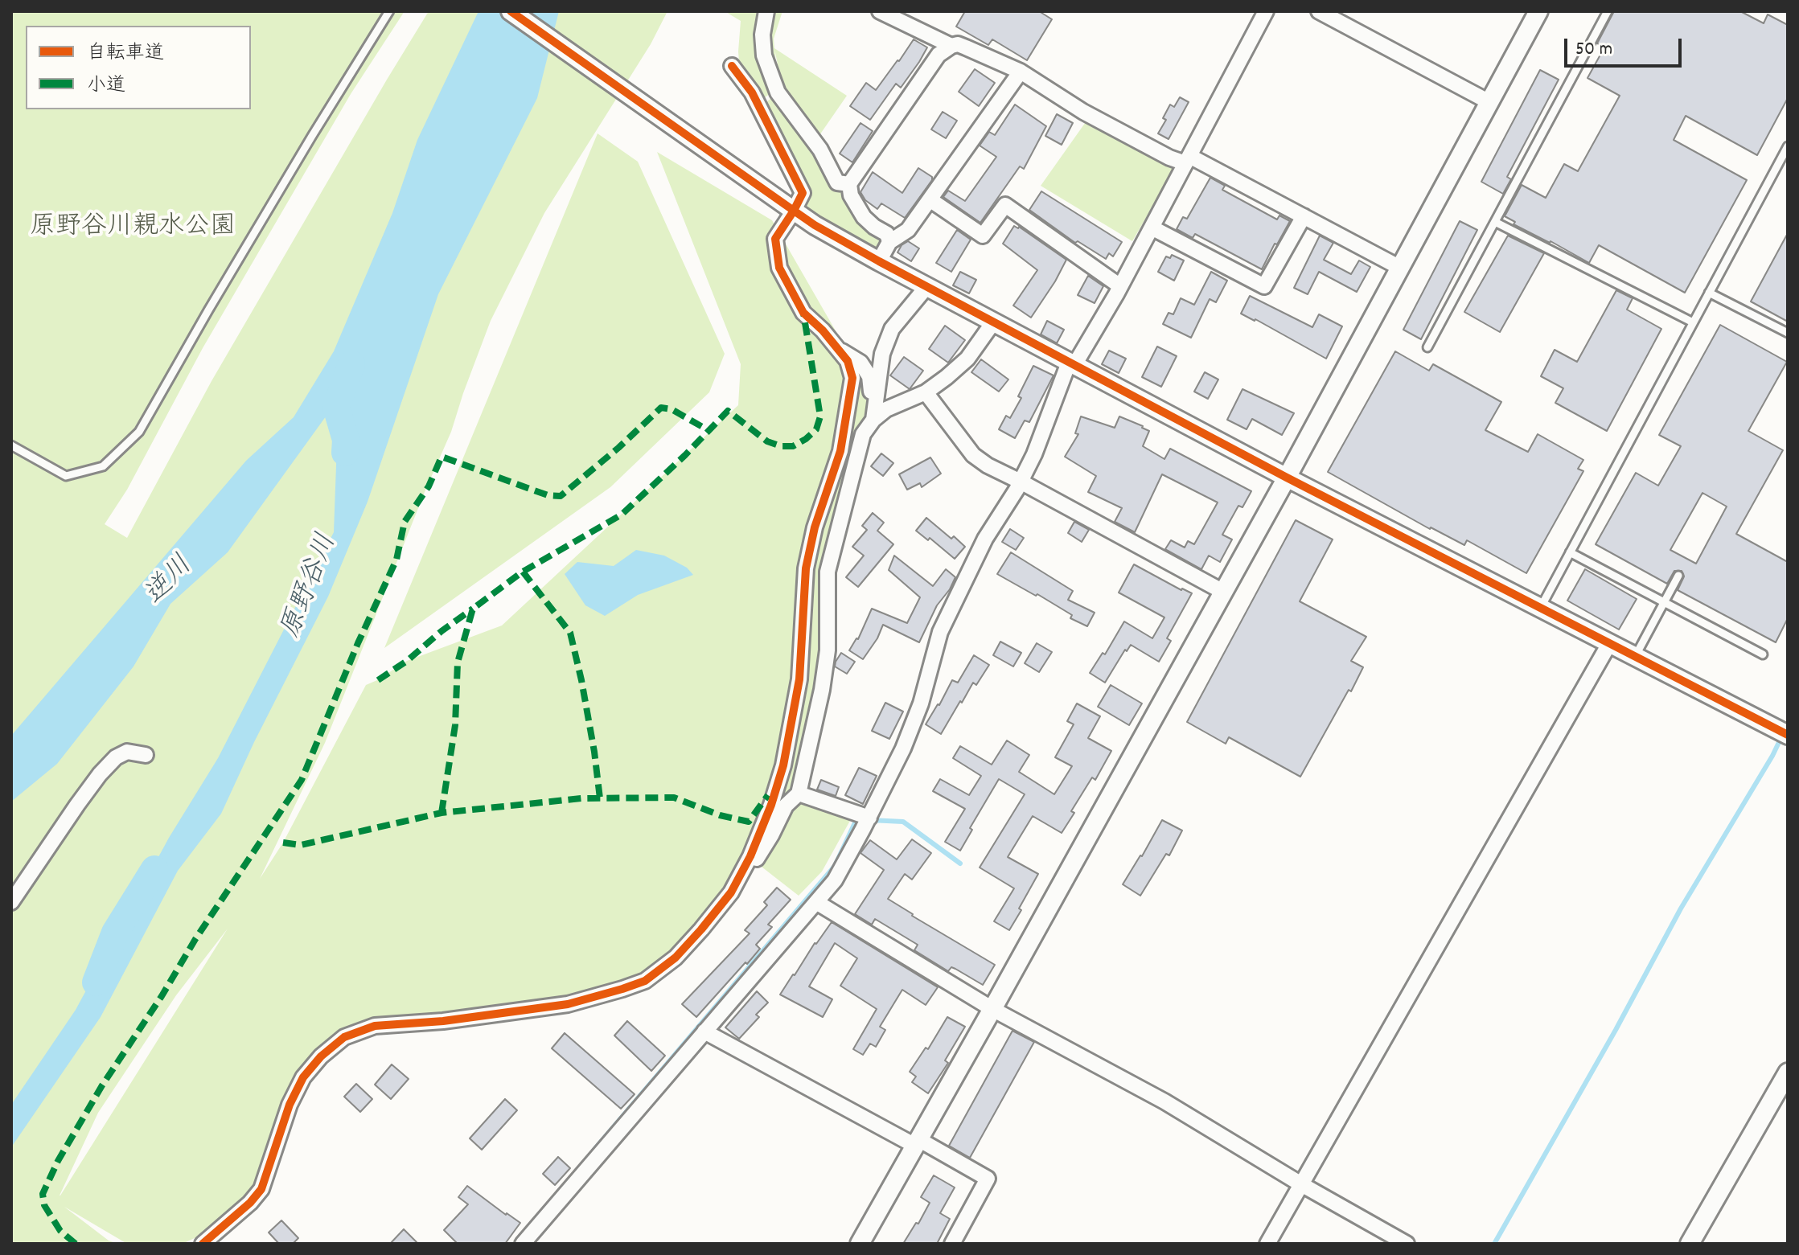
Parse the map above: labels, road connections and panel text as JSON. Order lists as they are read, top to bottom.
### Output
{
  "water": ["逆川", "原野谷川"],
  "parks": ["原野谷川親水公園"],
  "legend": ["自転車道", "小道"],
  "scale_bar": "50 m"
}
